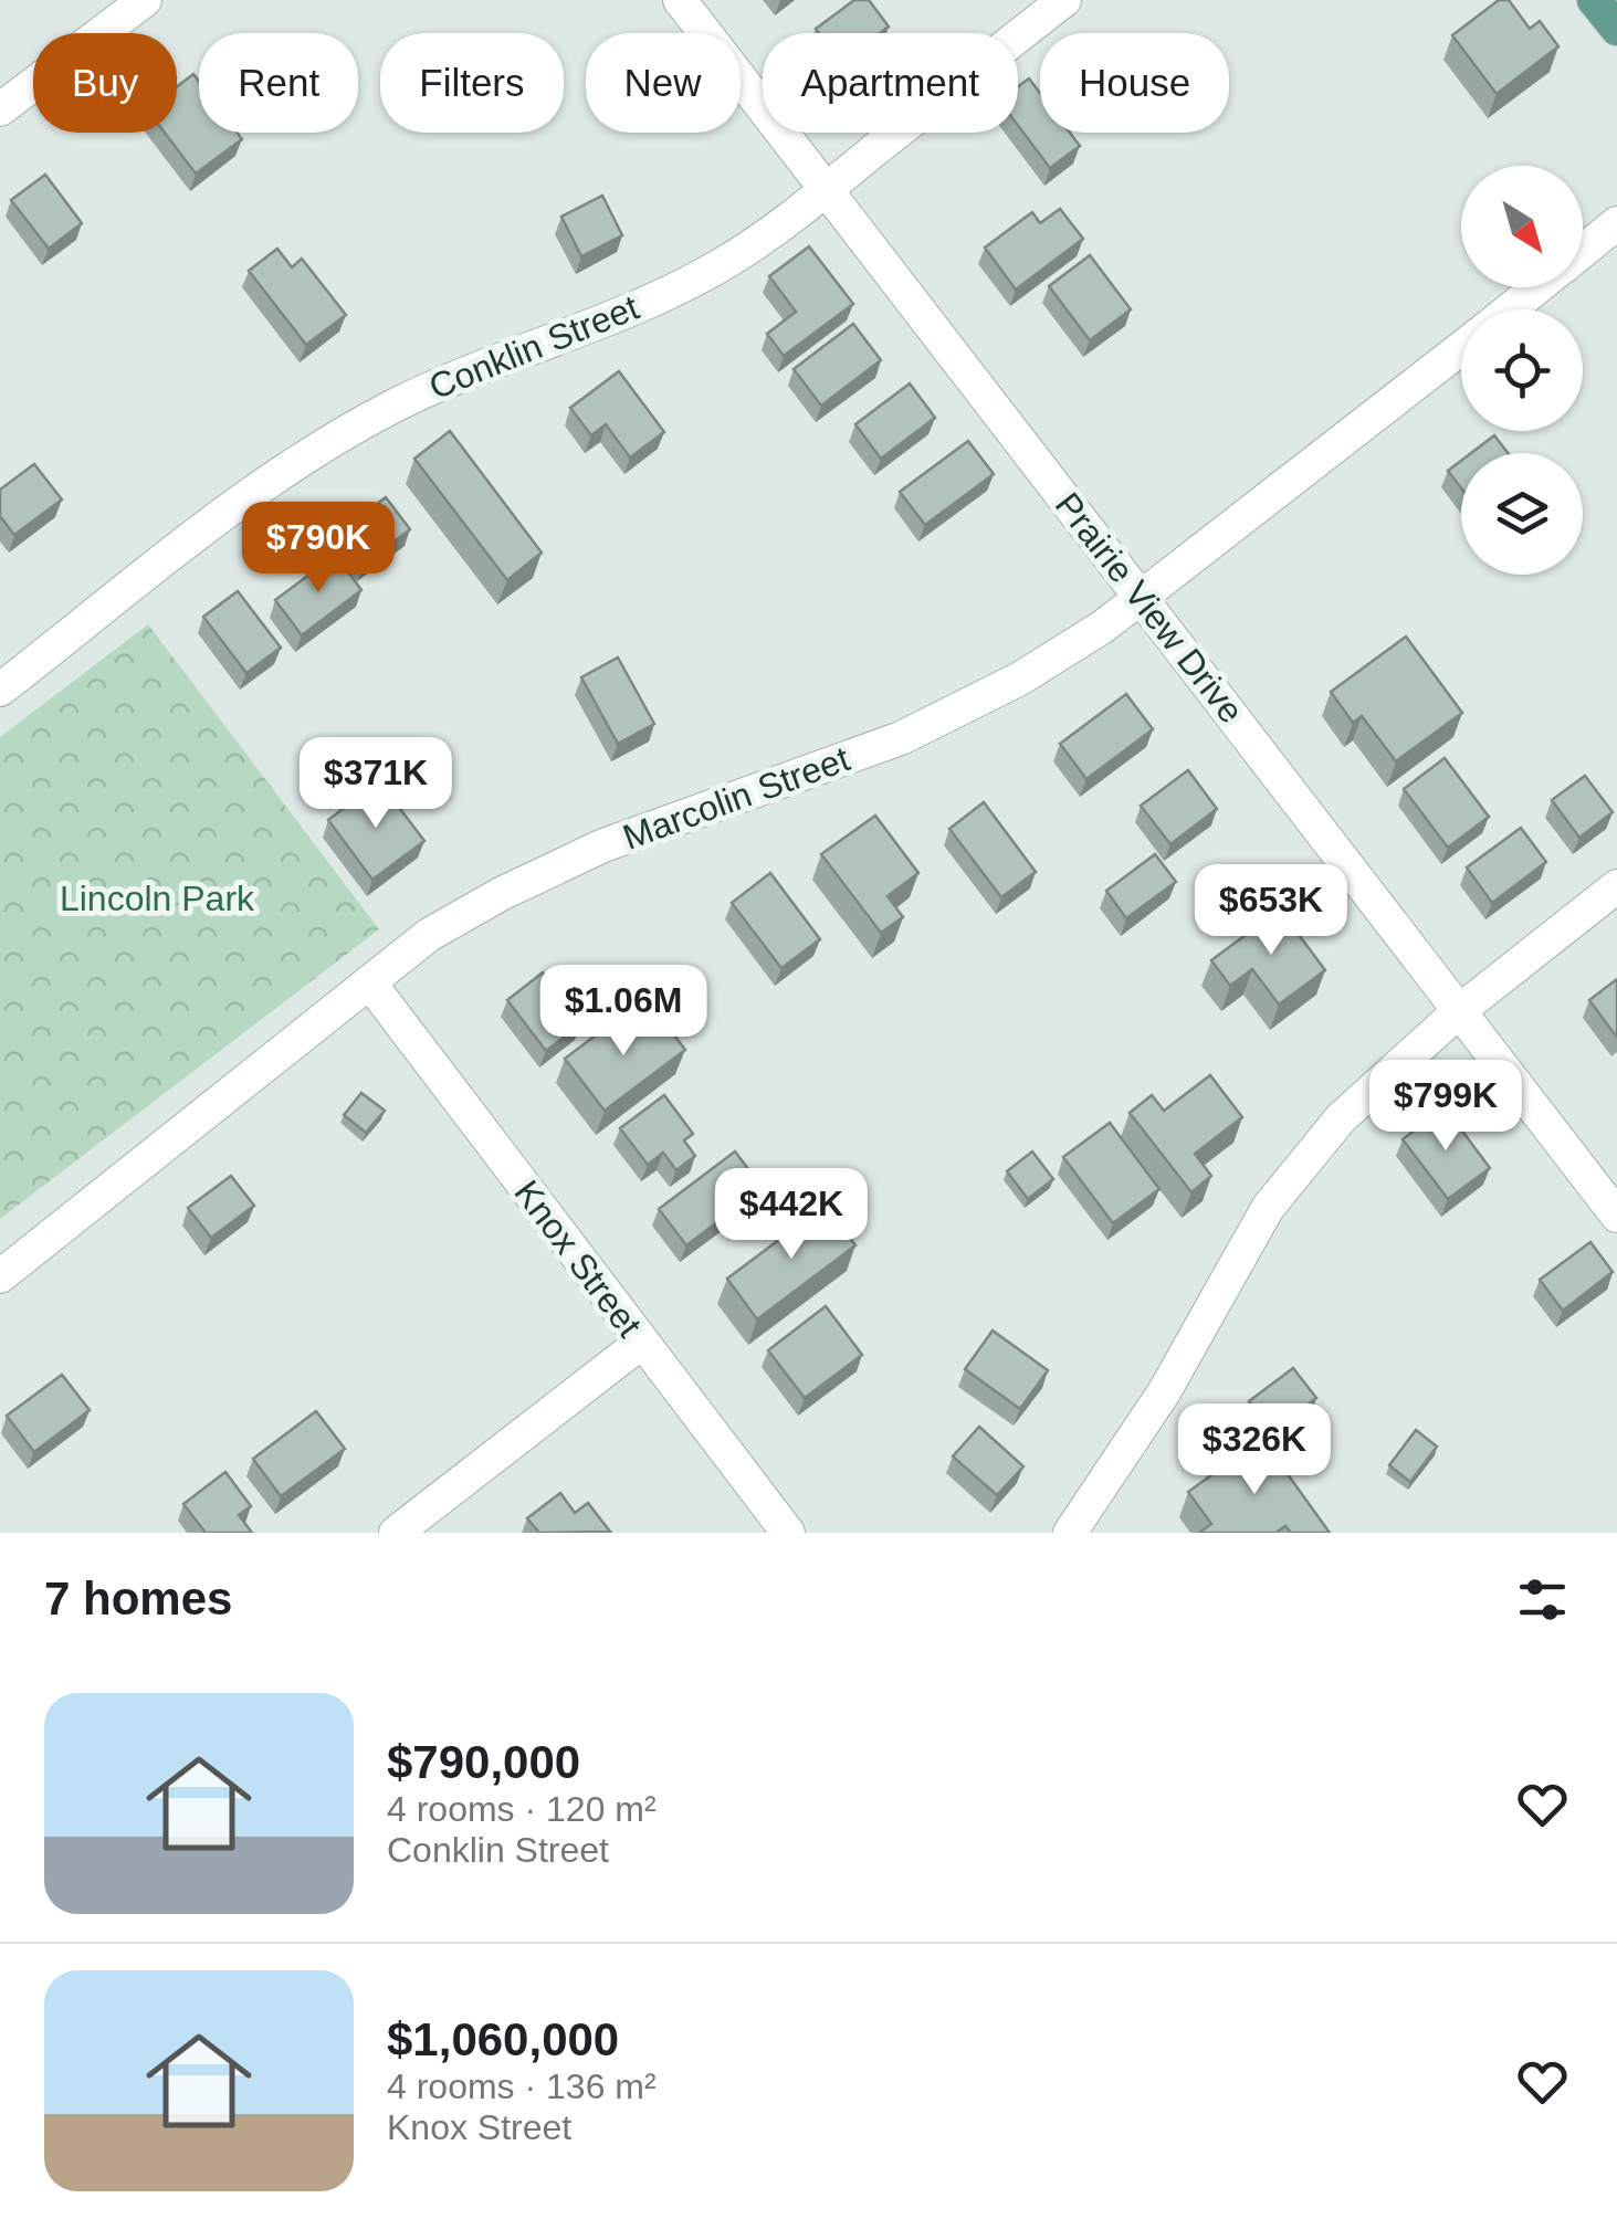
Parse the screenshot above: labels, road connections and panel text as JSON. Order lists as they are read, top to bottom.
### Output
{
  "streets": {
    "street": [
      "Conklin Street",
      "Prairie View Drive",
      "Marcolin Street",
      "Knox Street"
    ]
  },
  "crossings": [
    ["Conklin Street", "Prairie View Drive"],
    ["Prairie View Drive", "Marcolin Street"],
    ["Marcolin Street", "Knox Street"]
  ],
  "parks": ["Lincoln Park"],
  "north": "bottom right",
  "page": {
    "chip": [
      "Buy",
      "Rent",
      "Filters",
      "New",
      "Apartment",
      "House"
    ],
    "price": [
      "$790K",
      "$371K",
      "$653K",
      "$1.06M",
      "$799K",
      "$442K",
      "$326K"
    ],
    "heading": "7 homes",
    "list": [
      {
        "name": "$790,000",
        "note": "4 rooms · 120 m² · Conklin Street"
      },
      {
        "name": "$1,060,000",
        "note": "4 rooms · 136 m² · Knox Street"
      }
    ]
  }
}
